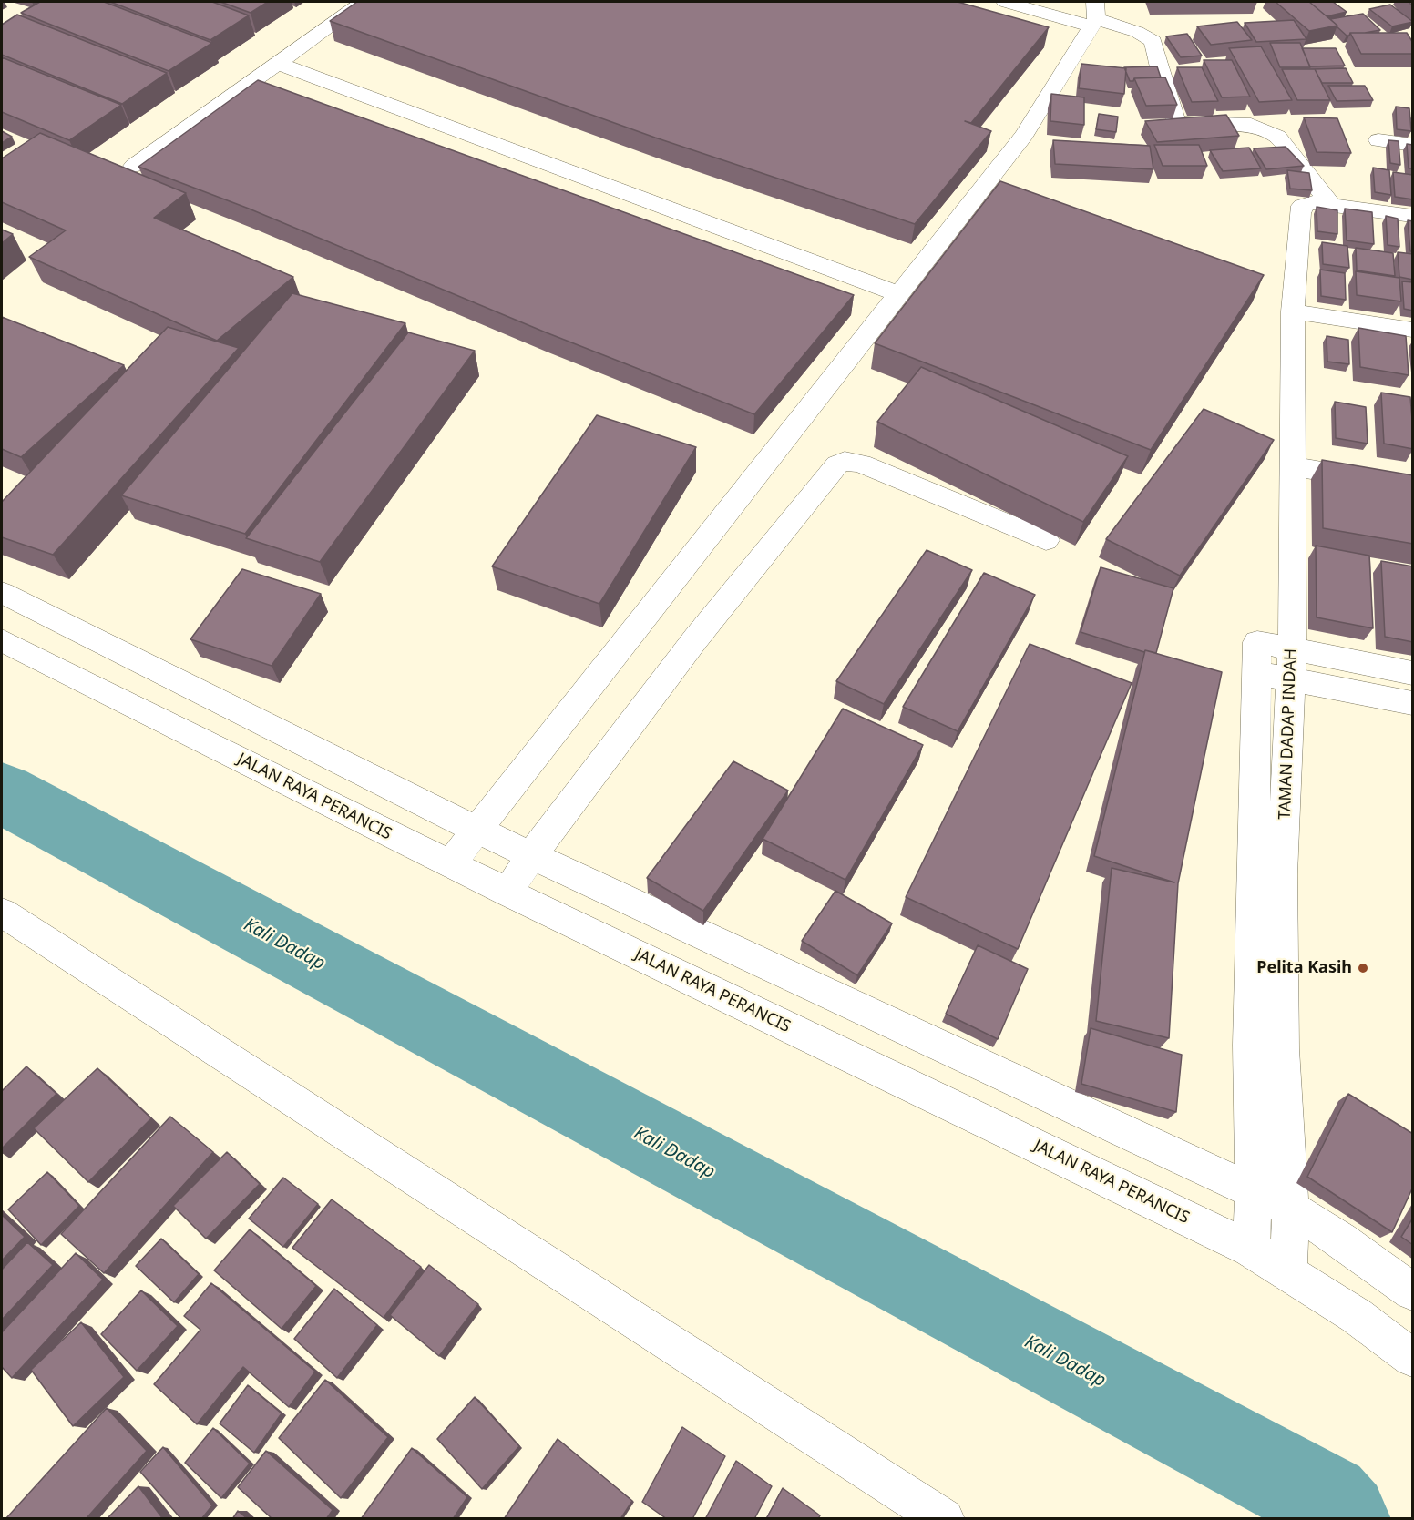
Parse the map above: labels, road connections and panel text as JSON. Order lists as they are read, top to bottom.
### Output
{
  "streets": {
    "street": ["TAMAN DADAP INDAH", "JALAN RAYA PERANCIS"]
  },
  "crossings": [
    ["TAMAN DADAP INDAH", "JALAN RAYA PERANCIS"]
  ],
  "water": ["Kali Dadap"],
  "places": ["Pelita Kasih"]
}
